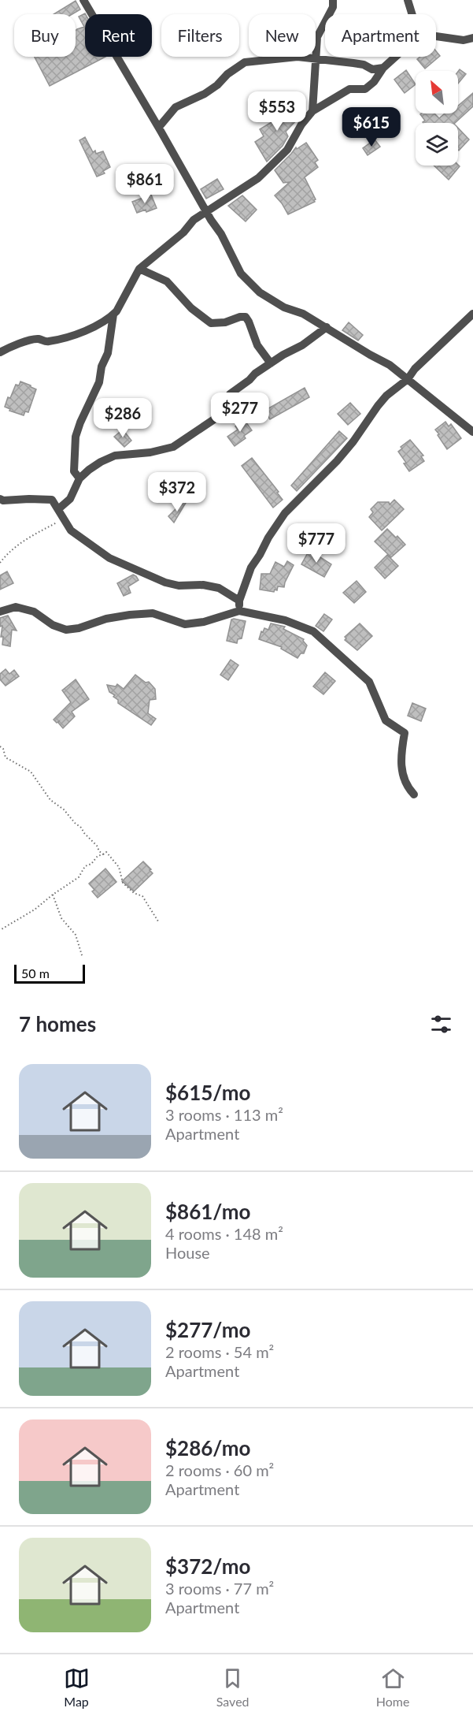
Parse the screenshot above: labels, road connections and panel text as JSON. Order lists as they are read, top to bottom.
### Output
{
  "scale_bar": "50 m",
  "north": "top left",
  "page": {
    "chip": [
      "Buy",
      "Rent",
      "Filters",
      "New",
      "Apartment"
    ],
    "price": [
      "$553",
      "$615",
      "$861",
      "$277",
      "$286",
      "$372",
      "$777"
    ],
    "scale": "50 m",
    "heading": "7 homes",
    "list": [
      {
        "name": "$615/mo",
        "note": "3 rooms · 113 m² · Apartment"
      },
      {
        "name": "$861/mo",
        "note": "4 rooms · 148 m² · House"
      },
      {
        "name": "$277/mo",
        "note": "2 rooms · 54 m² · Apartment"
      },
      {
        "name": "$286/mo",
        "note": "2 rooms · 60 m² · Apartment"
      },
      {
        "name": "$372/mo",
        "note": "3 rooms · 77 m² · Apartment"
      }
    ],
    "tabs": ["Map", "Saved", "Home"]
  }
}
